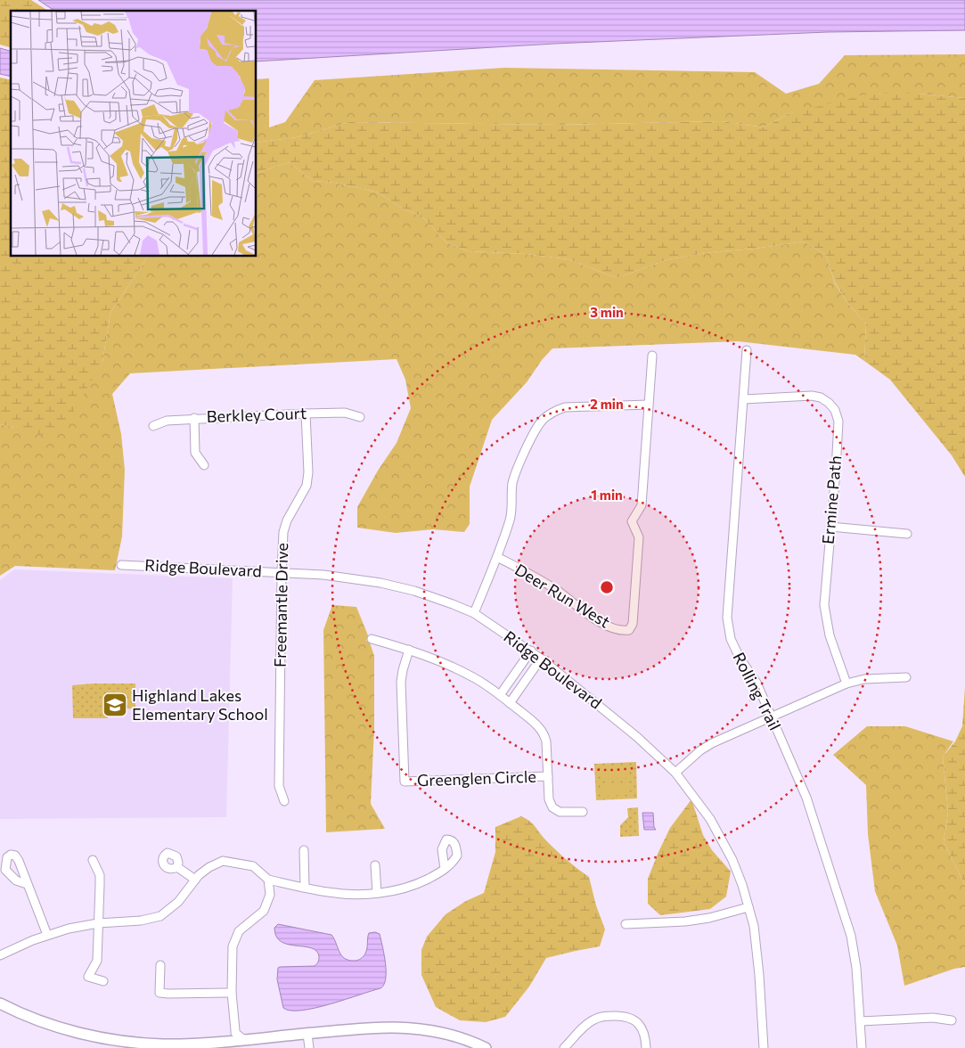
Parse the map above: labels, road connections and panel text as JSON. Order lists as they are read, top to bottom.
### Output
{
  "streets": {
    "street": [
      "Berkley Court",
      "Ermine Path",
      "Ridge Boulevard",
      "Deer Run West",
      "Freemantle Drive",
      "Rolling Trail",
      "Greenglen Circle"
    ]
  },
  "crossings": [
    ["Berkley Court", "Freemantle Drive"],
    ["Ermine Path", "Rolling Trail"],
    ["Ridge Boulevard", "Freemantle Drive"]
  ],
  "places": {
    "school or university": ["Highland Lakes Elementary School"]
  },
  "rings": ["3 min", "2 min", "1 min"]
}
